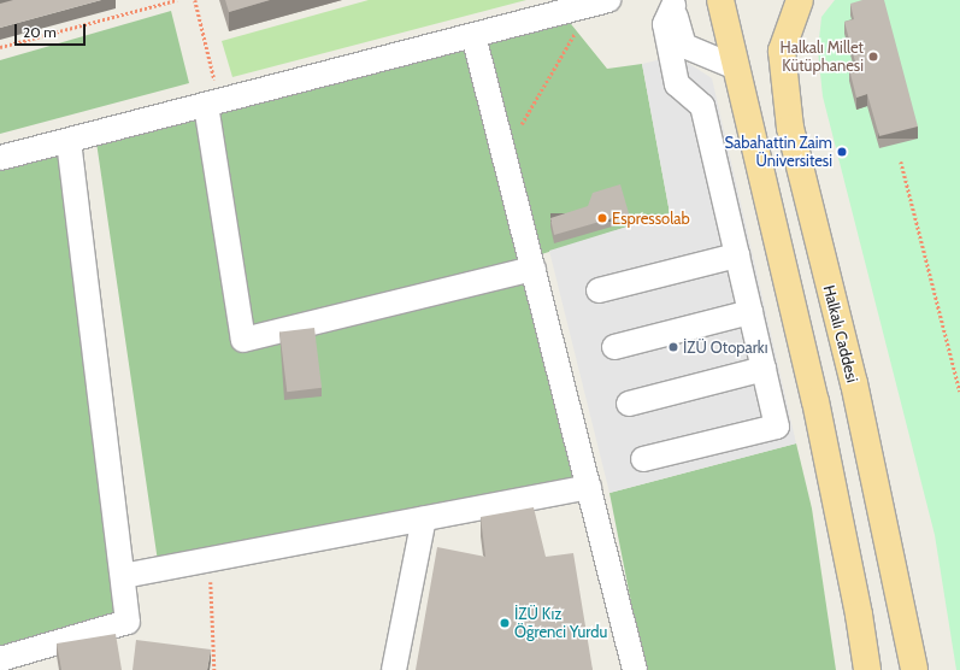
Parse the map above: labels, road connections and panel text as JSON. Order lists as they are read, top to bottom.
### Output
{
  "streets": {
    "main road": ["Halkalı Caddesi"]
  },
  "places": [
    "Halkalı Millet Kütüphanesi",
    "Sabahattin Zaim Üniversitesi",
    "Espressolab",
    "İZÜ Otoparkı",
    "İZÜ Kız Öğrenci Yurdu"
  ],
  "scale_bar": "20 m"
}
